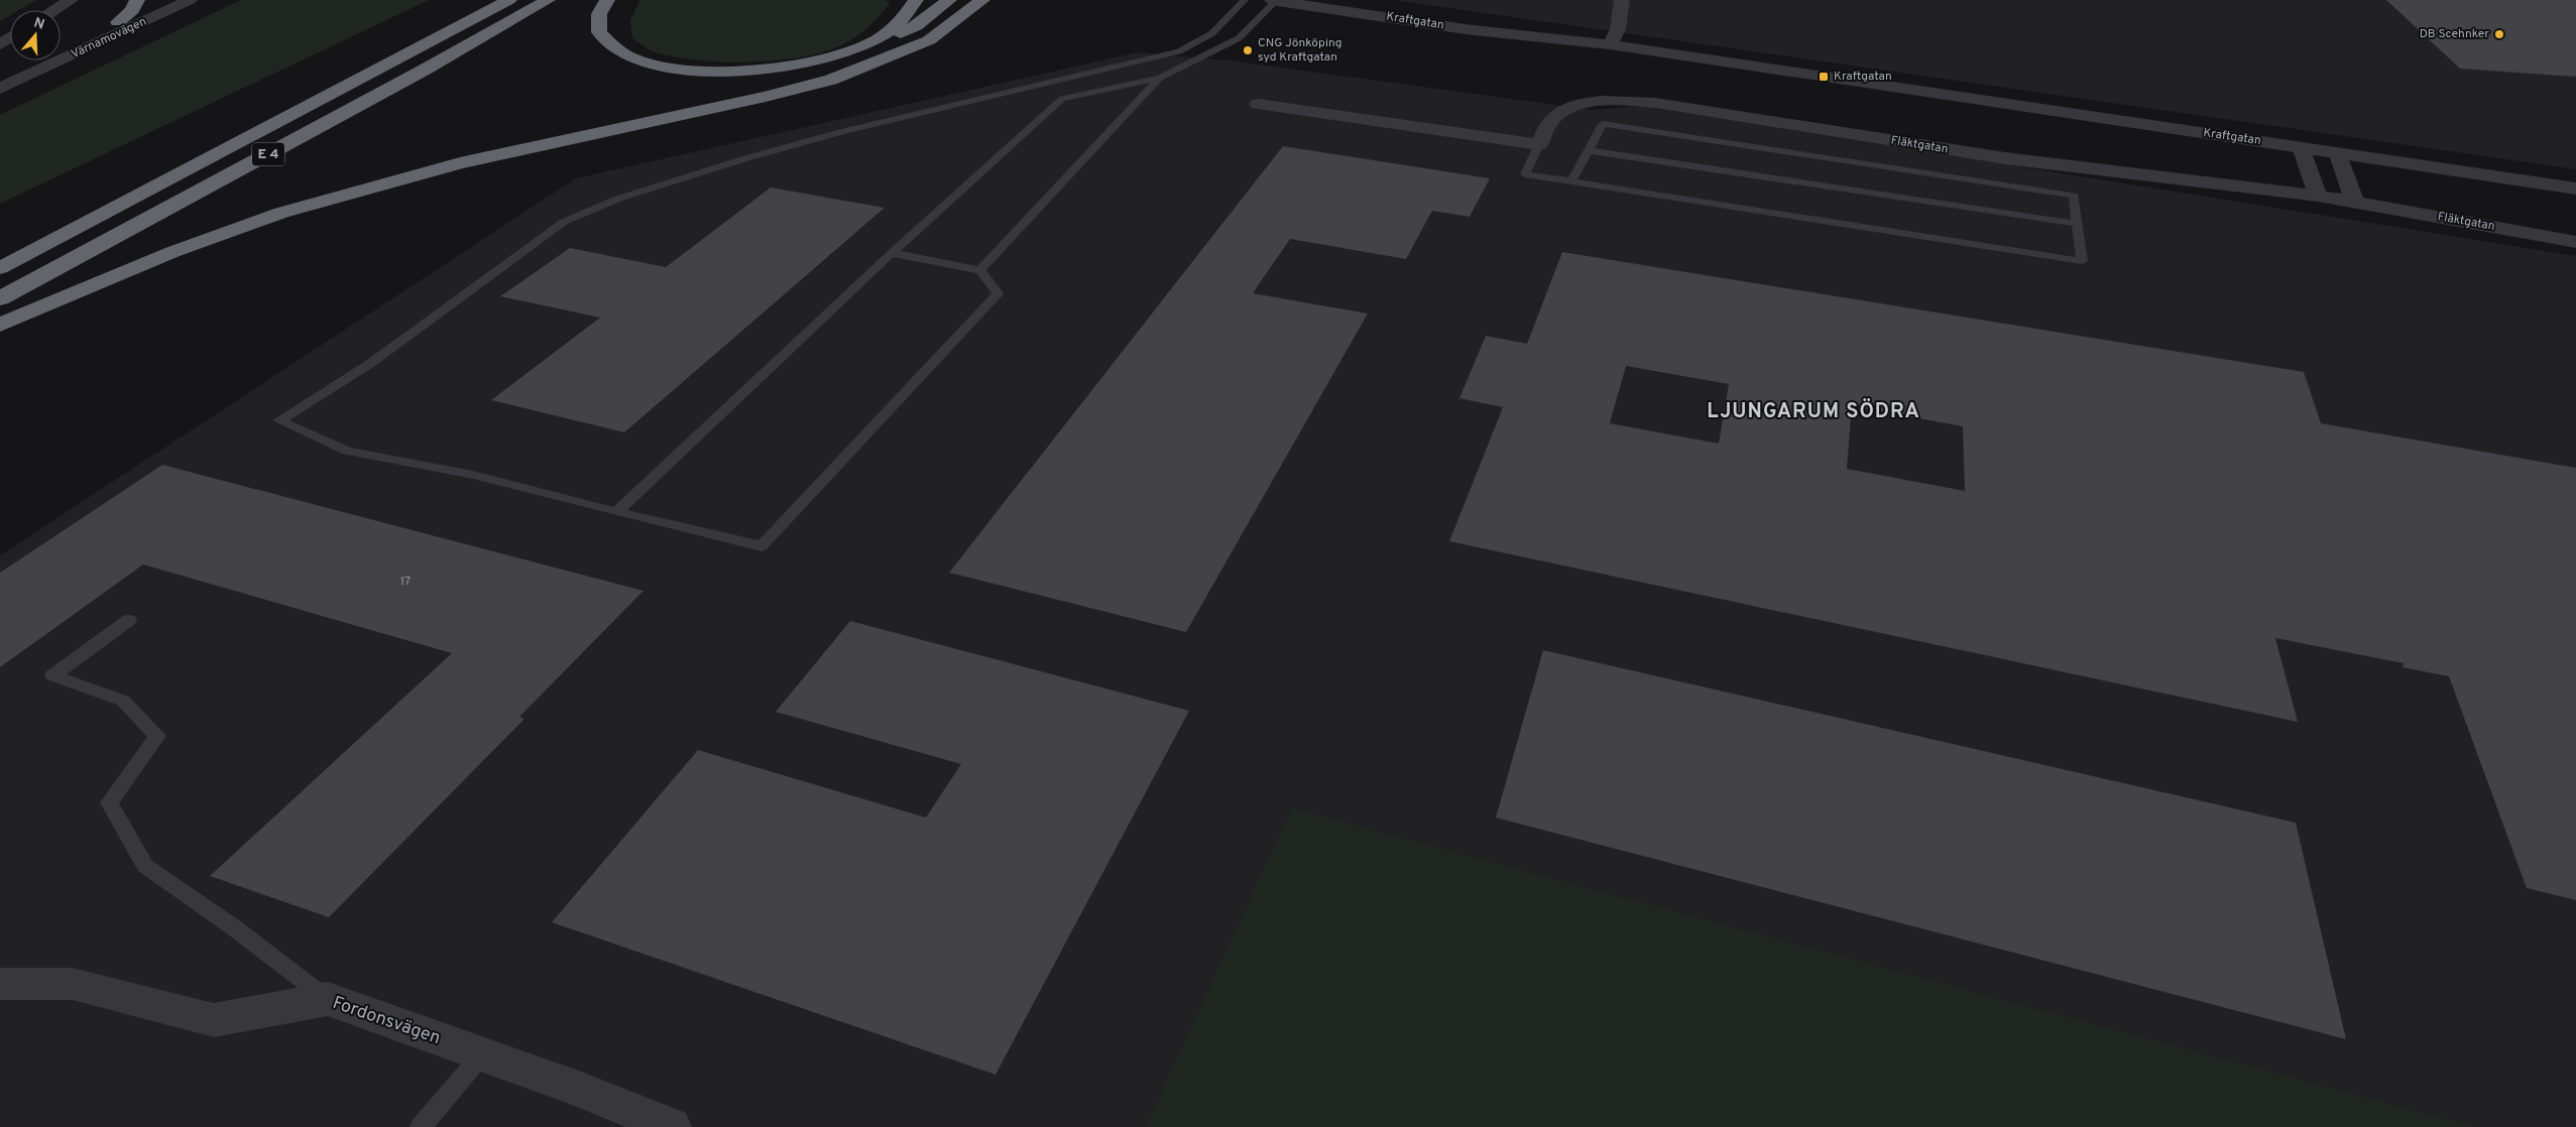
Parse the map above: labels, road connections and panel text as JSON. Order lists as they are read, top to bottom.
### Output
{
  "streets": {
    "highway": ["E 4"],
    "street": [
      "Kraftgatan",
      "Värnamovägen",
      "Fläktgatan",
      "Fordonsvägen"
    ]
  },
  "districts": ["LJUNGARUM SÖDRA"],
  "places": {
    "other": ["DB Scehnker", "CNG Jönköping syd Kraftgatan"],
    "transit": ["Kraftgatan"]
  },
  "house_numbers": ["17"],
  "north": "top"
}
